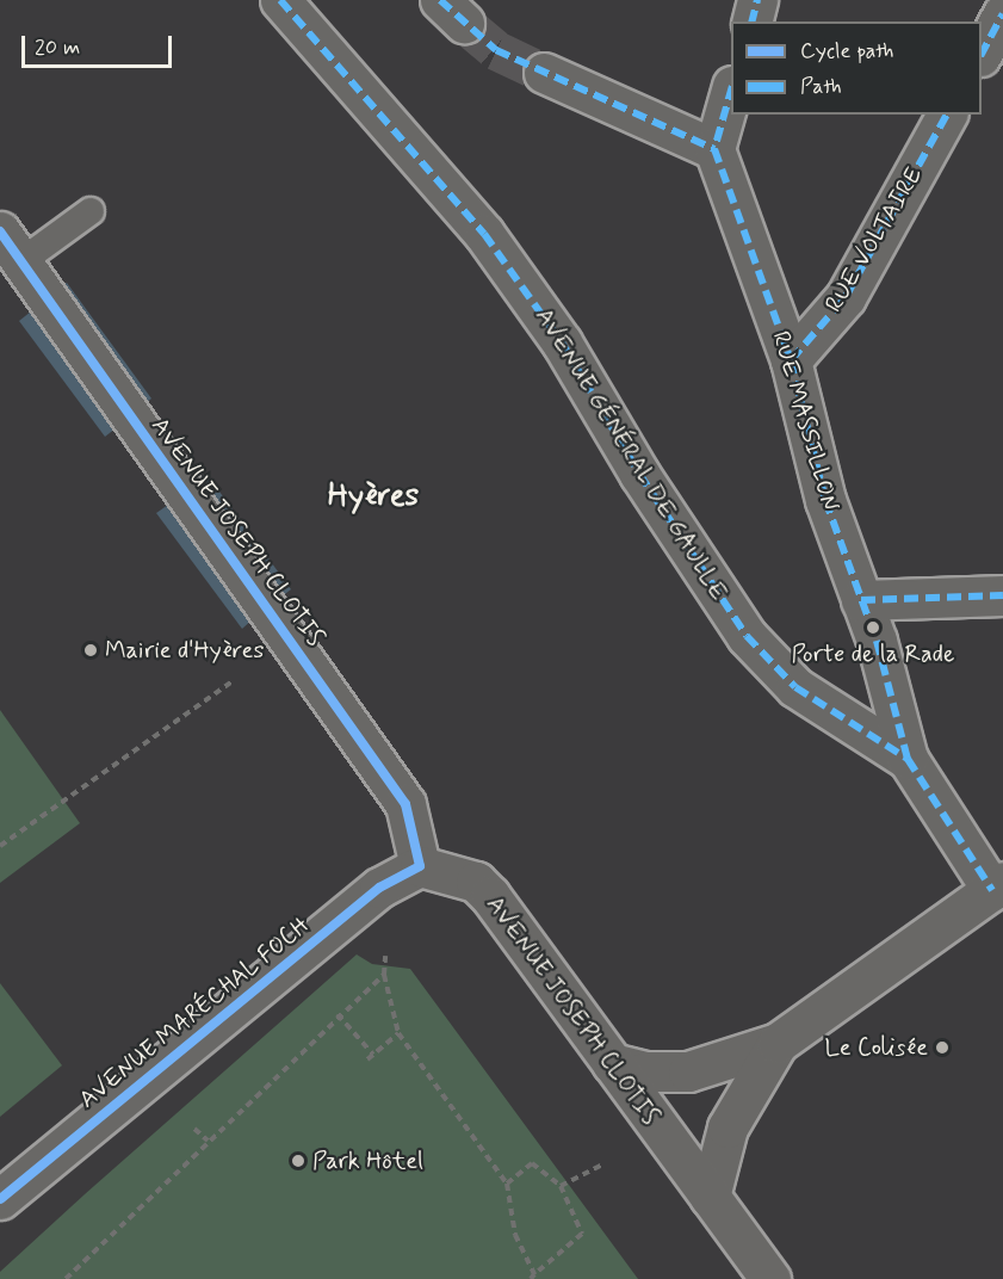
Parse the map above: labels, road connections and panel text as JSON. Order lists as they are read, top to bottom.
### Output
{
  "streets": {
    "street": [
      "RUE VOLTAIRE",
      "RUE MASSILLON",
      "AVENUE GÉNÉRAL DE GAULLE",
      "AVENUE JOSEPH CLOTIS",
      "AVENUE MARÉCHAL FOCH"
    ]
  },
  "crossings": [
    ["RUE VOLTAIRE", "RUE MASSILLON"],
    ["RUE MASSILLON", "AVENUE GÉNÉRAL DE GAULLE"],
    ["AVENUE JOSEPH CLOTIS", "AVENUE MARÉCHAL FOCH"]
  ],
  "districts": ["Hyères"],
  "places": [
    "Porte de la Rade",
    "Mairie d'Hyères",
    "Le Colisée",
    "Park Hôtel"
  ],
  "legend": ["Cycle path", "Path"],
  "scale_bar": "20 m"
}
